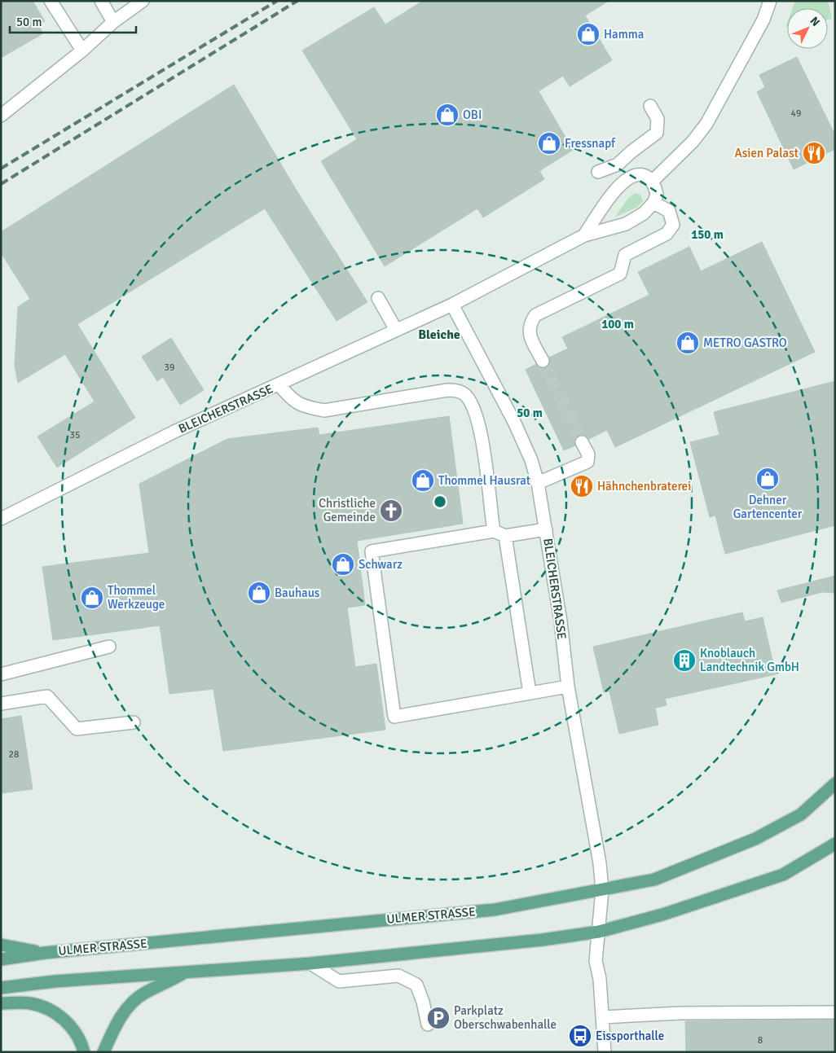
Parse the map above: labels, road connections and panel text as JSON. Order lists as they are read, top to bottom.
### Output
{
  "streets": {
    "main road": ["ULMER STRASSE"],
    "street": ["BLEICHERSTRASSE"]
  },
  "crossings": [
    ["BLEICHERSTRASSE", "ULMER STRASSE"]
  ],
  "districts": ["Bleiche"],
  "places": {
    "shop": [
      "Hamma",
      "OBI",
      "Fressnapf",
      "METRO GASTRO",
      "Dehner Gartencenter",
      "Thommel Hausrat",
      "Schwarz",
      "Bauhaus",
      "Thommel Werkzeuge"
    ],
    "restaurant": ["Asien Palast", "Hähnchenbraterei"],
    "church": ["Christliche Gemeinde"],
    "building": ["Knoblauch Landtechnik GmbH"],
    "parking": ["Parkplatz Oberschwabenhalle"],
    "bus stop": ["Eissporthalle"]
  },
  "house_numbers": [
    "49",
    "39",
    "35",
    "28",
    "8"
  ],
  "scale_bar": "50 m",
  "north": "top right",
  "rings": ["150 m", "100 m", "50 m"]
}
